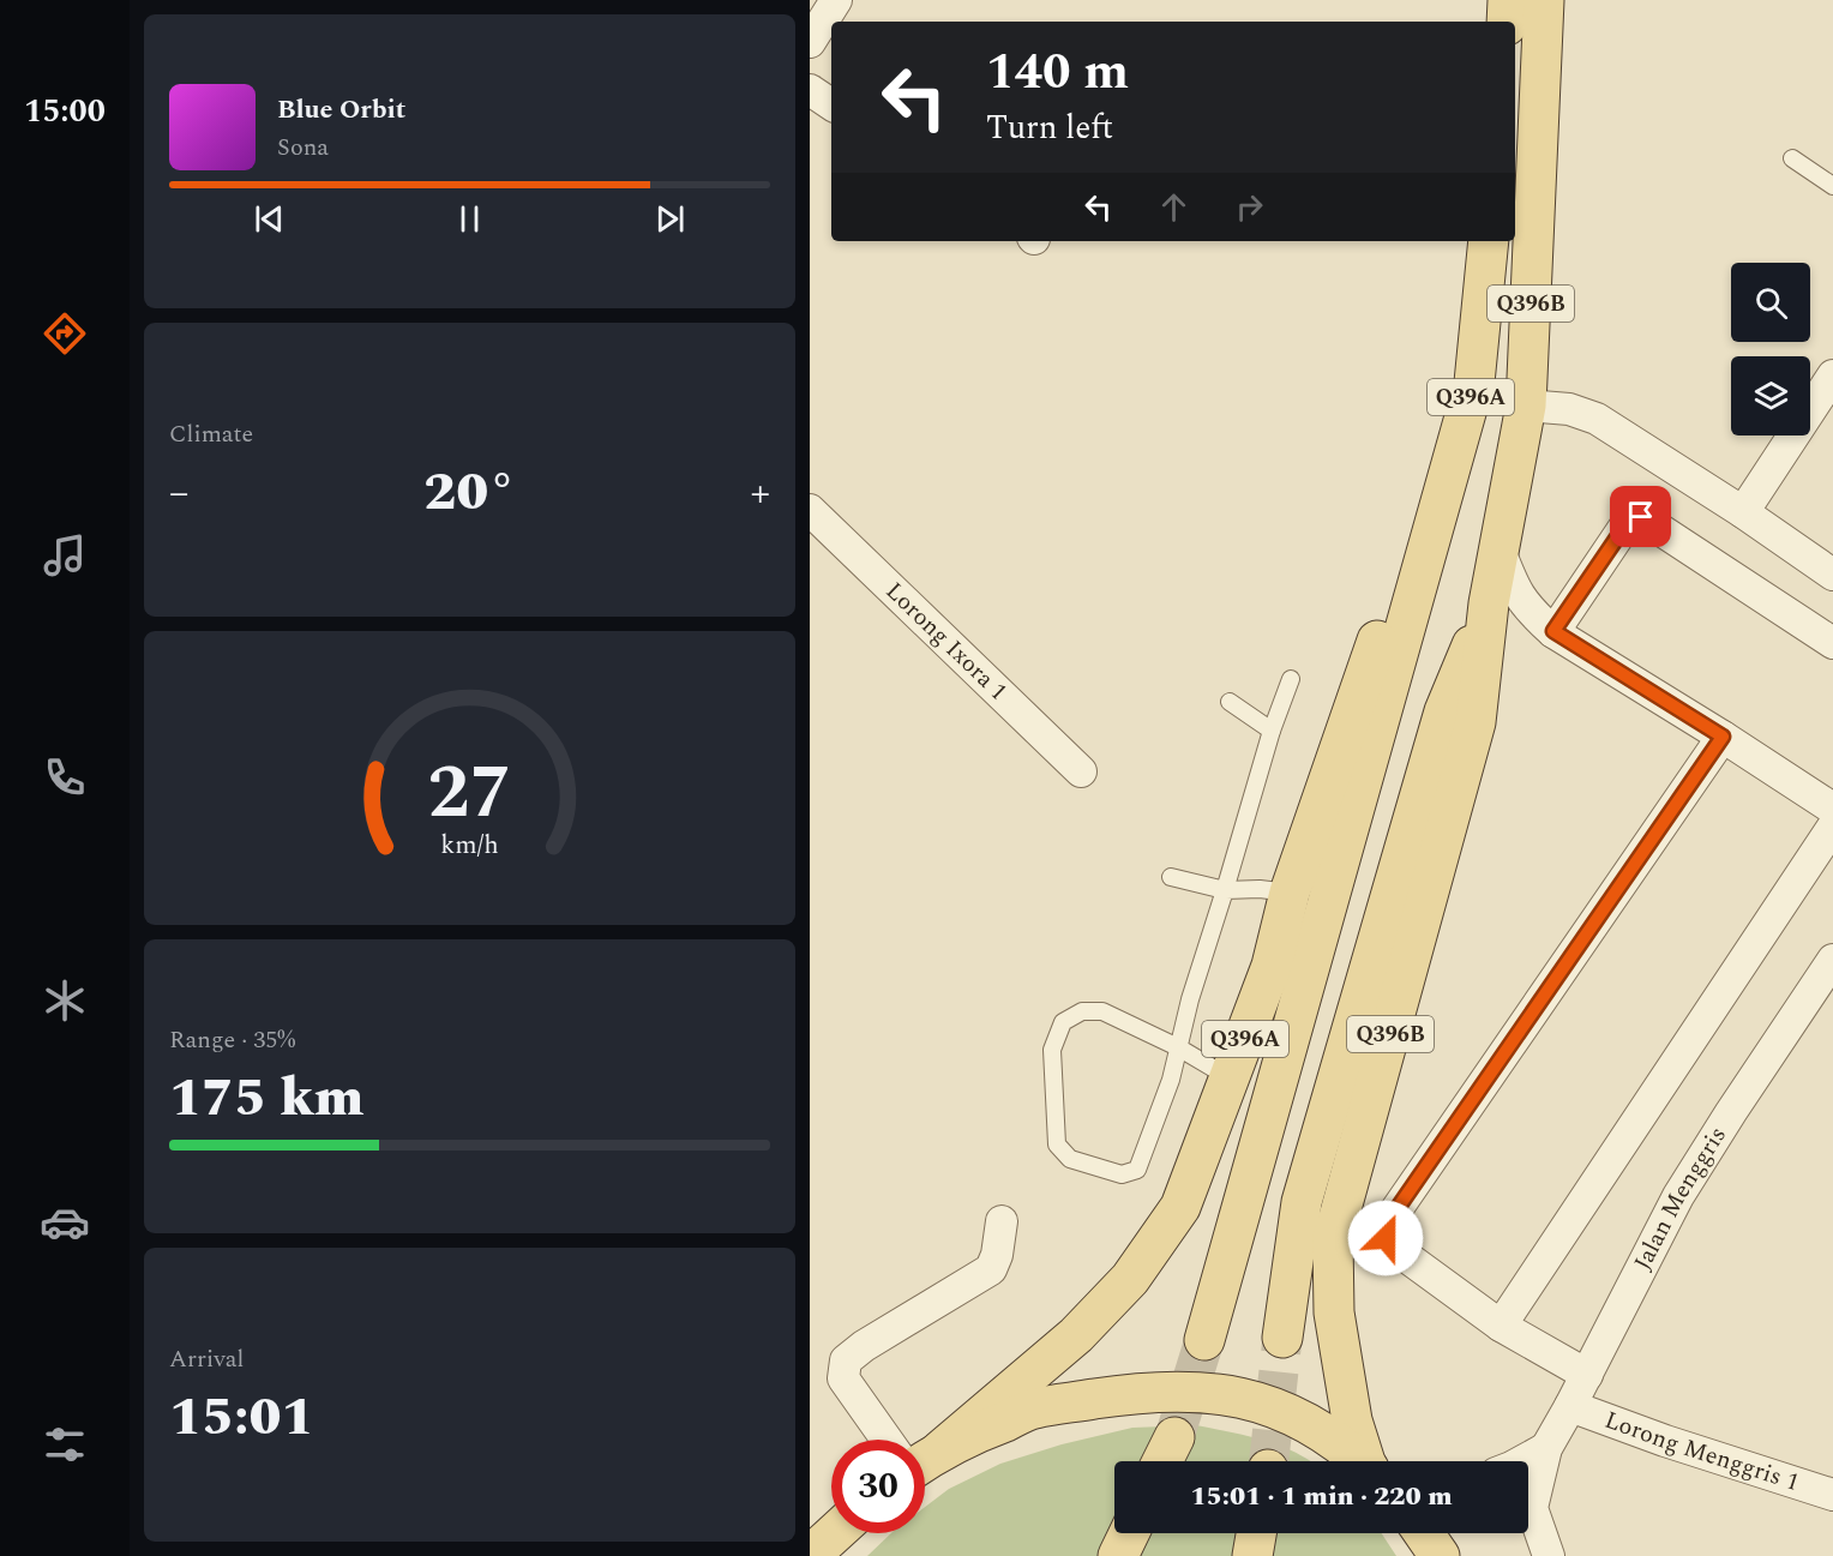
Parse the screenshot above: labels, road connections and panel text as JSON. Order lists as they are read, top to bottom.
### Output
{
  "streets": {
    "main road": ["Q396B", "Q396A"],
    "street": ["Lorong Ixora 1", "Jalan Menggris", "Lorong Menggris 1"]
  },
  "crossings": [
    ["Jalan Menggris", "Lorong Menggris 1"]
  ],
  "page": {
    "tabs": "15:00",
    "turn": ["140 m", "Turn left"],
    "song": ["Blue Orbit", "Sona"],
    "tile": [
      "Climate",
      ["Range · 35%", "175 km"],
      ["Arrival", "15:01"]
    ],
    "heat": ["−", "20°", "+"],
    "limit": "30",
    "trip": "15:01 · 1 min · 220 m",
    "gauge": ["27", "km/h"]
  }
}
